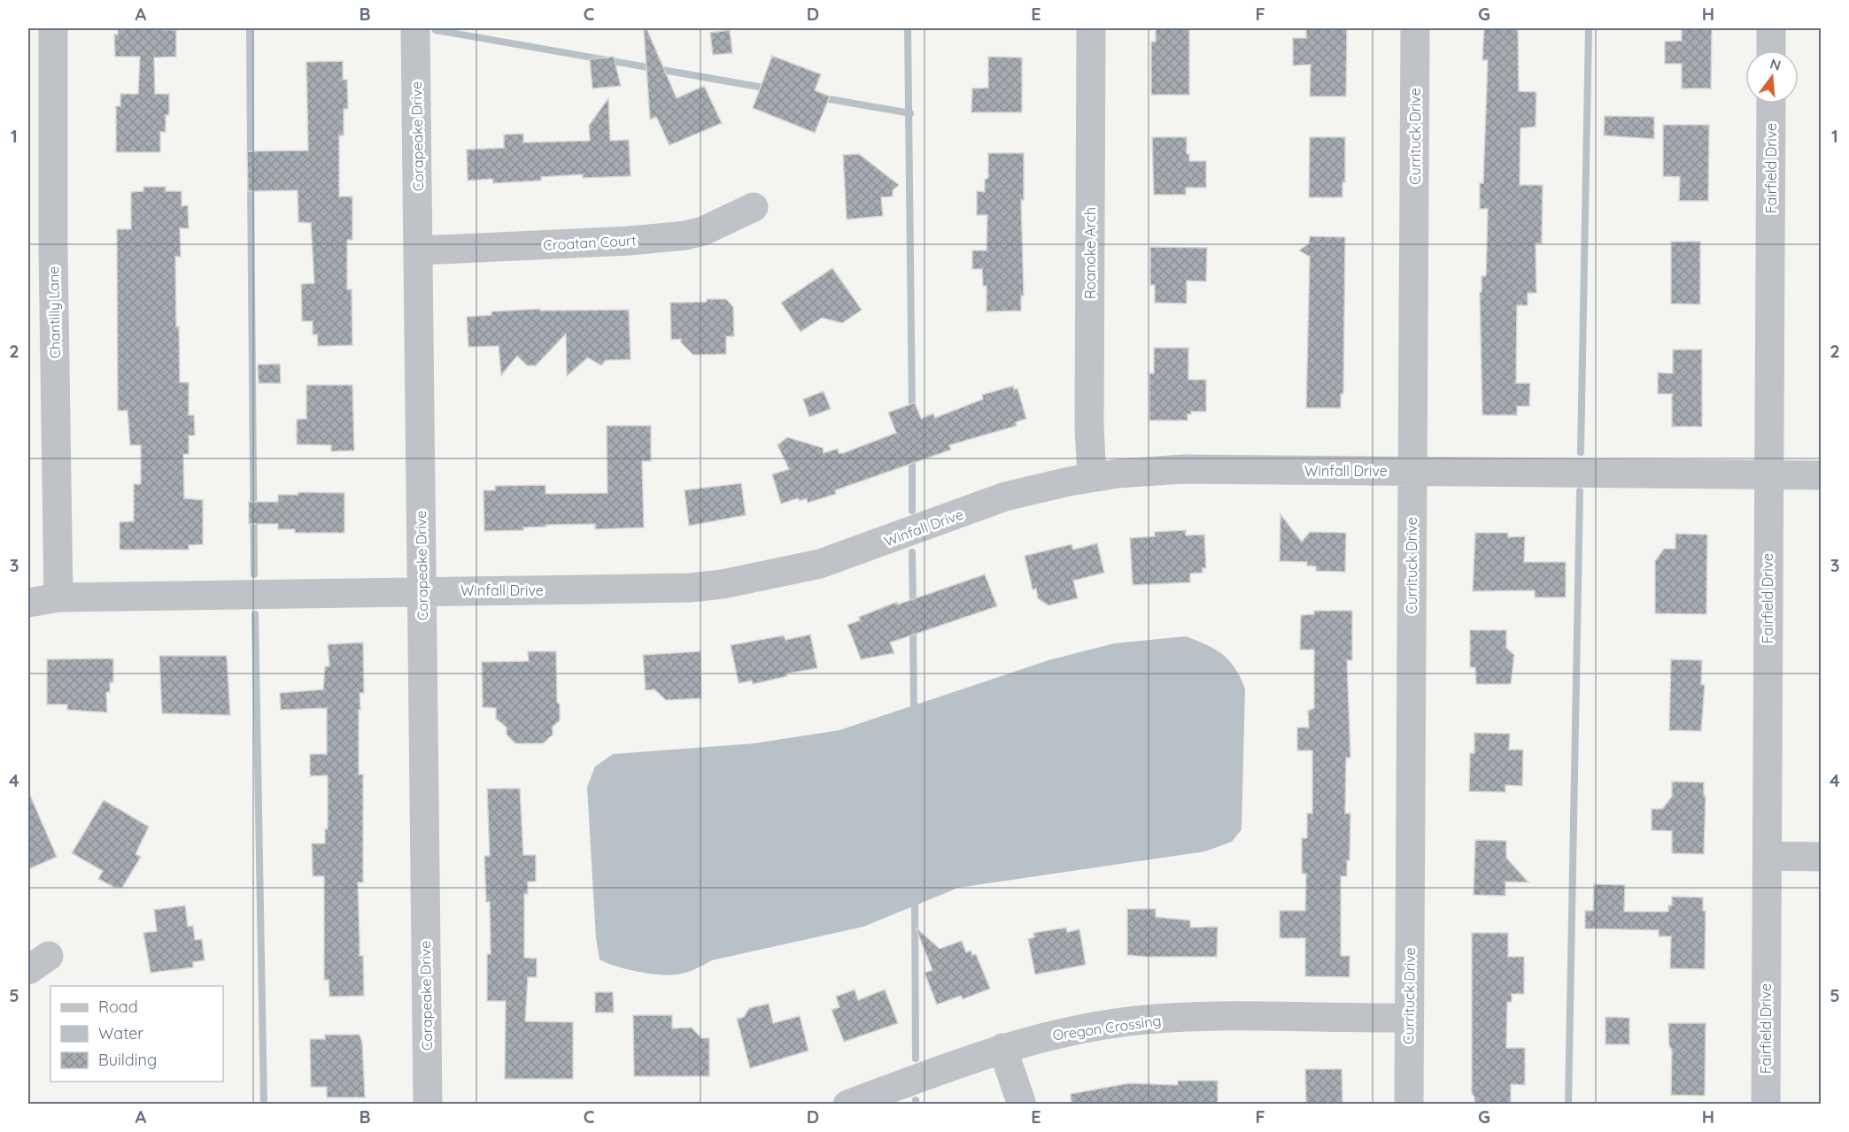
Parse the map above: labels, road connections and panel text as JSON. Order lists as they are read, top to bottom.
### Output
{
  "streets": {
    "street": [
      "Corapeake Drive",
      "Currituck Drive",
      "Fairfield Drive",
      "Croatan Court",
      "Roanoke Arch",
      "Chantilly Lane",
      "Winfall Drive",
      "Oregon Crossing"
    ]
  },
  "crossings": [
    ["Corapeake Drive", "Croatan Court"],
    ["Corapeake Drive", "Winfall Drive"],
    ["Currituck Drive", "Winfall Drive"],
    ["Currituck Drive", "Oregon Crossing"],
    ["Fairfield Drive", "Winfall Drive"],
    ["Roanoke Arch", "Winfall Drive"],
    ["Chantilly Lane", "Winfall Drive"]
  ],
  "legend": ["Road", "Water", "Building"],
  "north": "top",
  "grid": {
    "columns": [
      "A",
      "B",
      "C",
      "D",
      "E",
      "F",
      "G",
      "H"
    ],
    "rows": [
      "1",
      "2",
      "3",
      "4",
      "5"
    ]
  }
}
